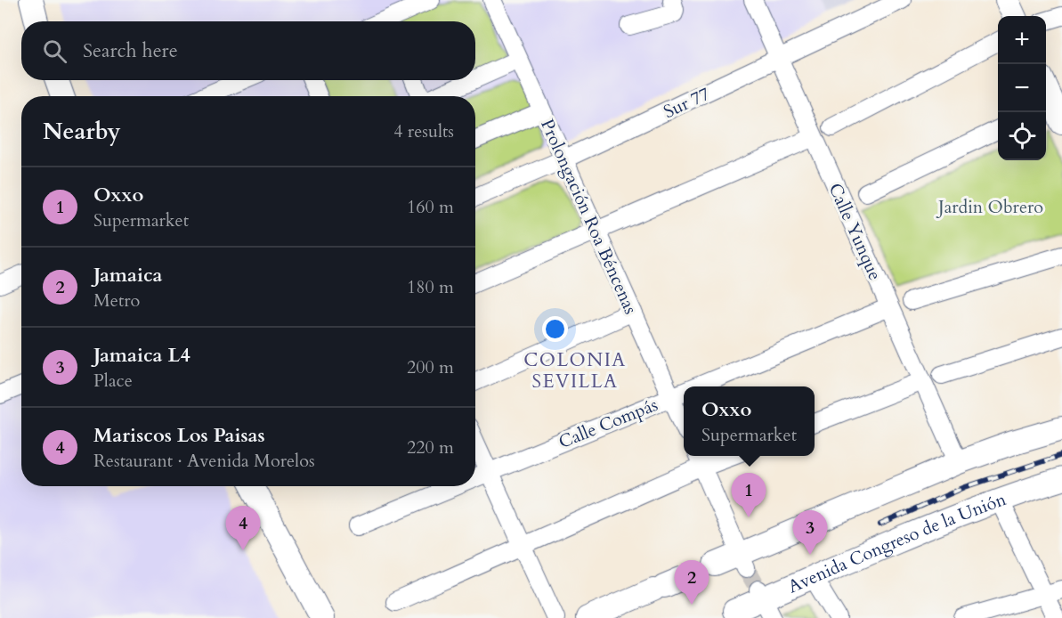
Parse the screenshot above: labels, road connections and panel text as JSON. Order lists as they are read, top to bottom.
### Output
{
  "streets": {
    "main road": ["Avenida Congreso de la Unión"],
    "street": [
      "Sur 77",
      "Prolongación Roa Béncenas",
      "Calle Yunque",
      "Calle Compás"
    ]
  },
  "crossings": [
    ["Sur 77", "Prolongación Roa Béncenas"],
    ["Sur 77", "Calle Yunque"],
    ["Prolongación Roa Béncenas", "Calle Compás"],
    ["Calle Yunque", "Calle Compás"]
  ],
  "districts": ["COLONIA SEVILLA"],
  "parks": ["Jardin Obrero"],
  "page": {
    "map_buttons": ["+", "−"],
    "search": "Search here",
    "heading": ["Nearby", "4 results"],
    "list": [
      {
        "mark": "1",
        "name": "Oxxo",
        "note": "Supermarket",
        "value": "160 m"
      },
      {
        "mark": "2",
        "name": "Jamaica",
        "note": "Metro",
        "value": "180 m"
      },
      {
        "mark": "3",
        "name": "Jamaica L4",
        "note": "Place",
        "value": "200 m"
      },
      {
        "mark": "4",
        "name": "Mariscos Los Paisas",
        "note": "Restaurant · Avenida Morelos",
        "value": "220 m"
      }
    ],
    "popup": ["Oxxo", "Supermarket"],
    "pins": [
      "1",
      "4",
      "3",
      "2"
    ]
  }
}
